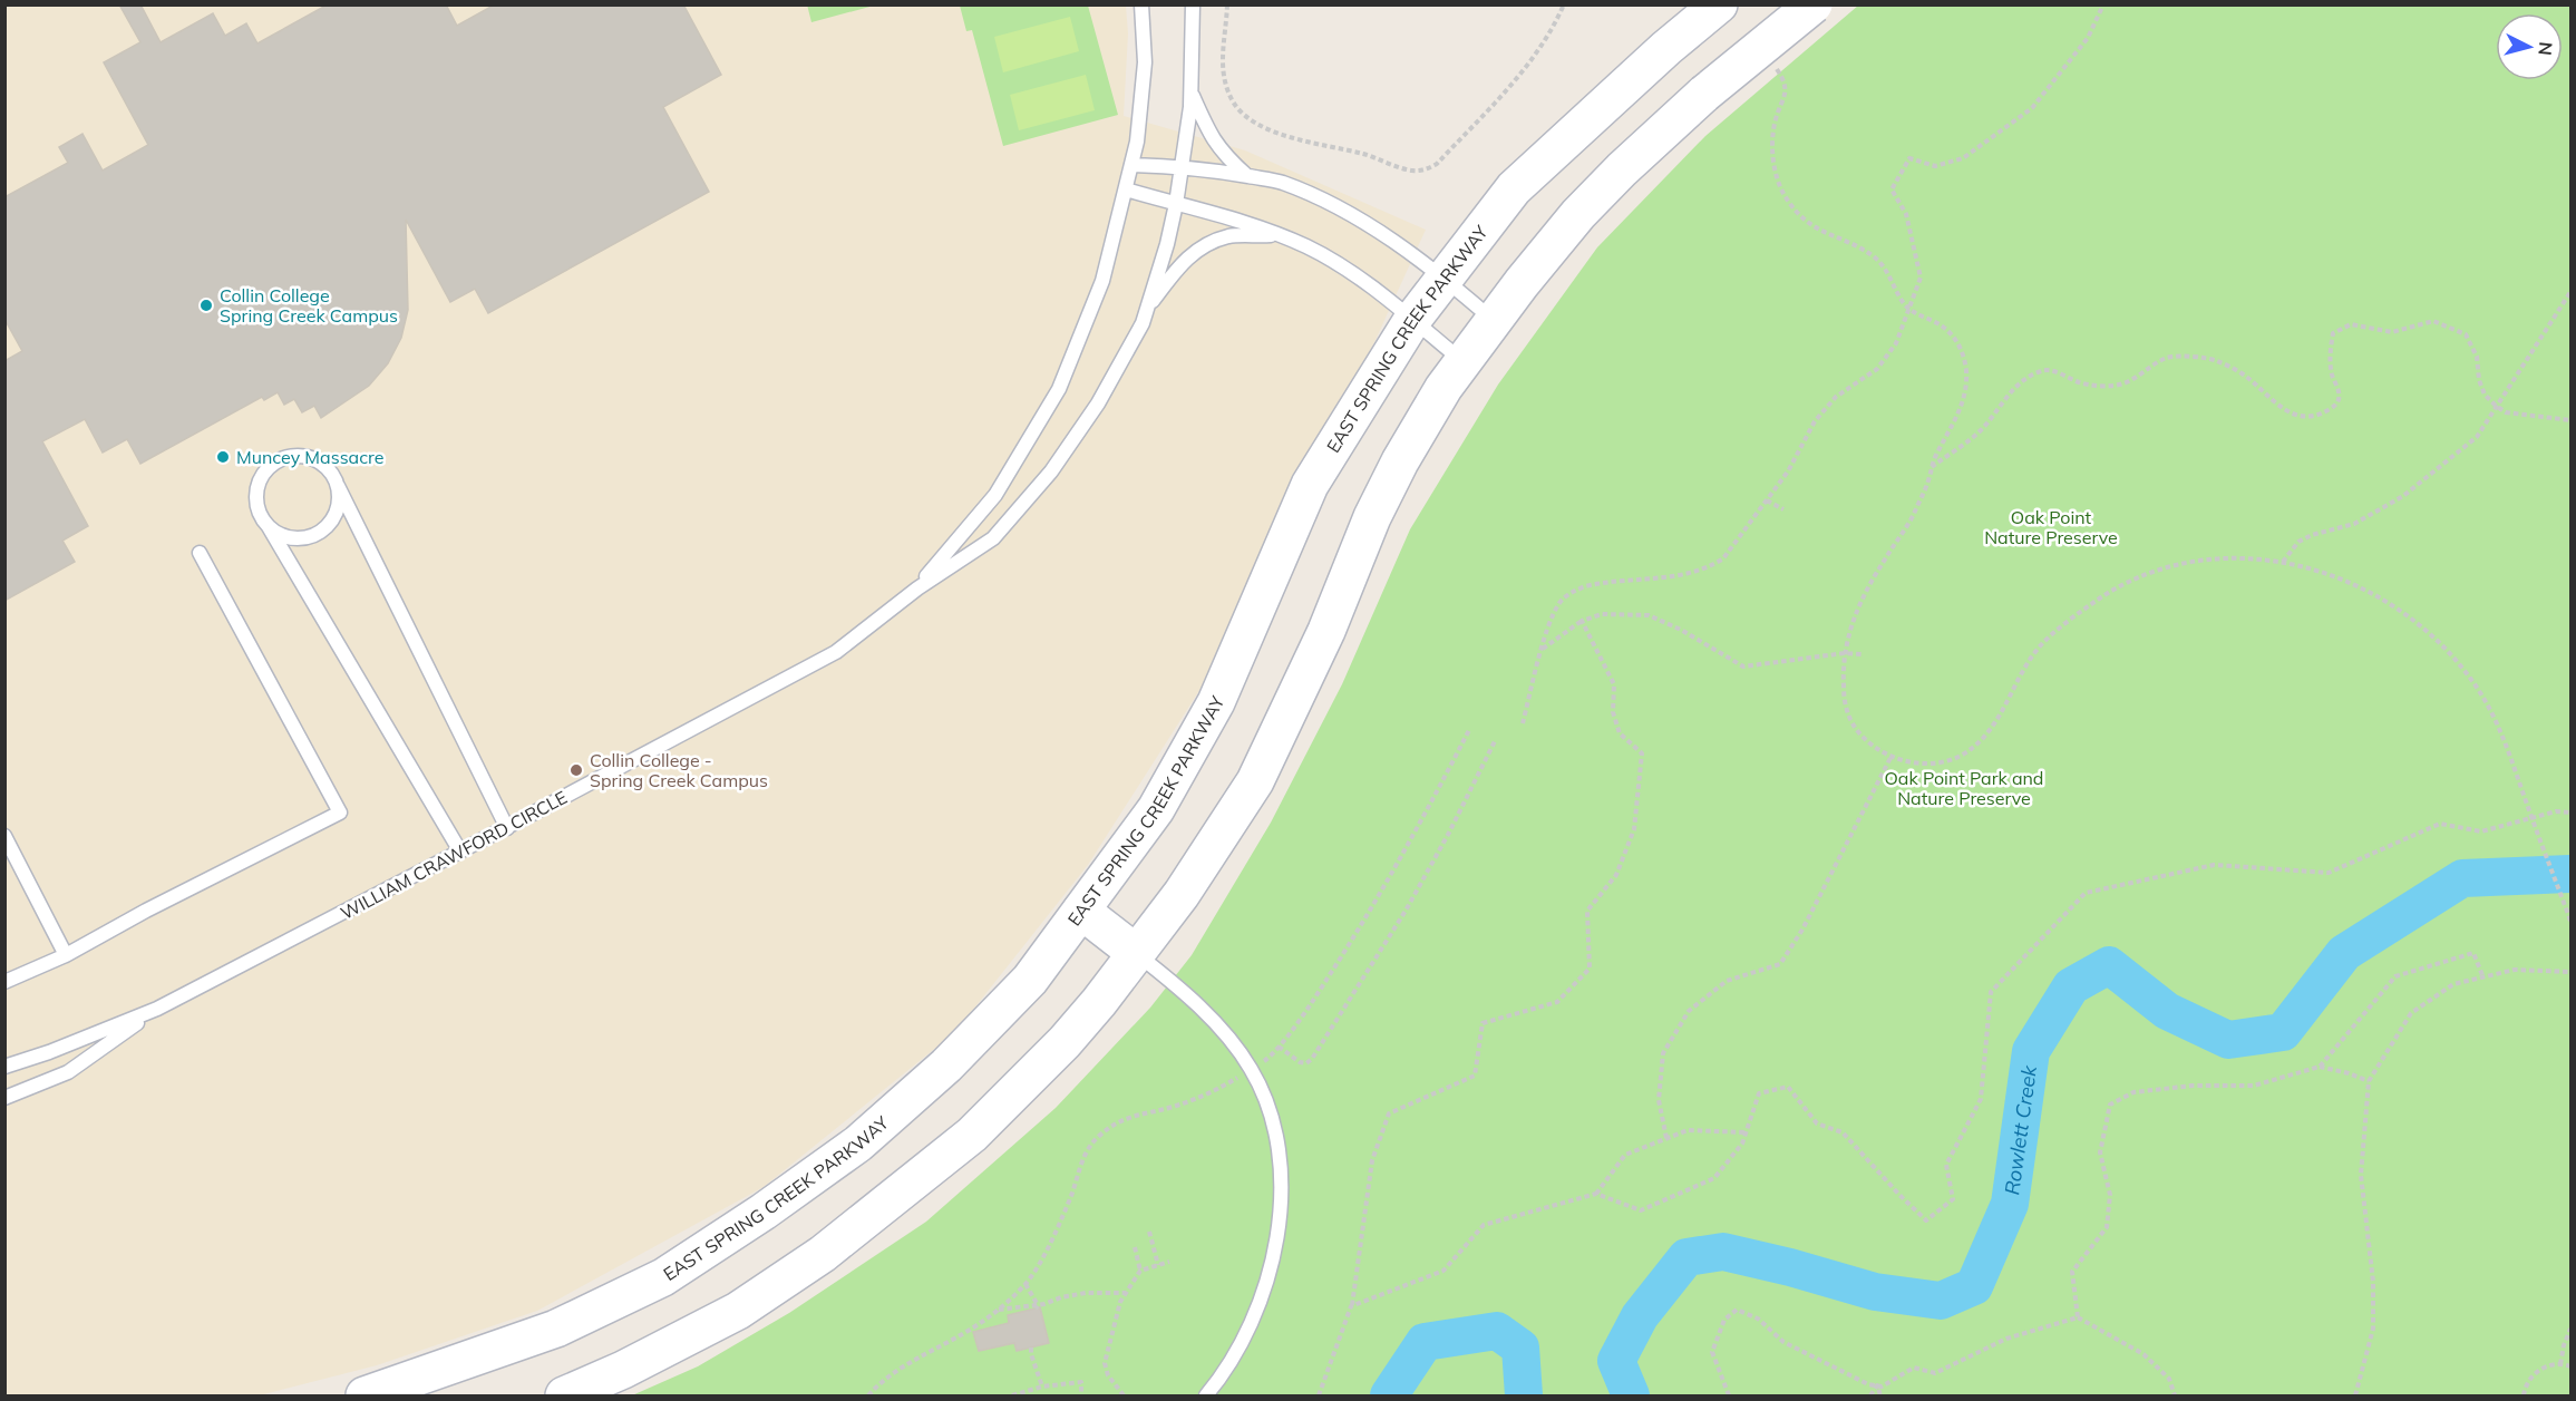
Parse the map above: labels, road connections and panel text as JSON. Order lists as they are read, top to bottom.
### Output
{
  "streets": {
    "main road": ["EAST SPRING CREEK PARKWAY"],
    "lane": ["WILLIAM CRAWFORD CIRCLE"]
  },
  "water": ["Rowlett Creek"],
  "parks": ["Oak Point Nature Preserve", "Oak Point Park and Nature Preserve"],
  "places": ["Collin College Spring Creek Campus", "Muncey Massacre", "Collin College - Spring Creek Campus"],
  "north": "right"
}
